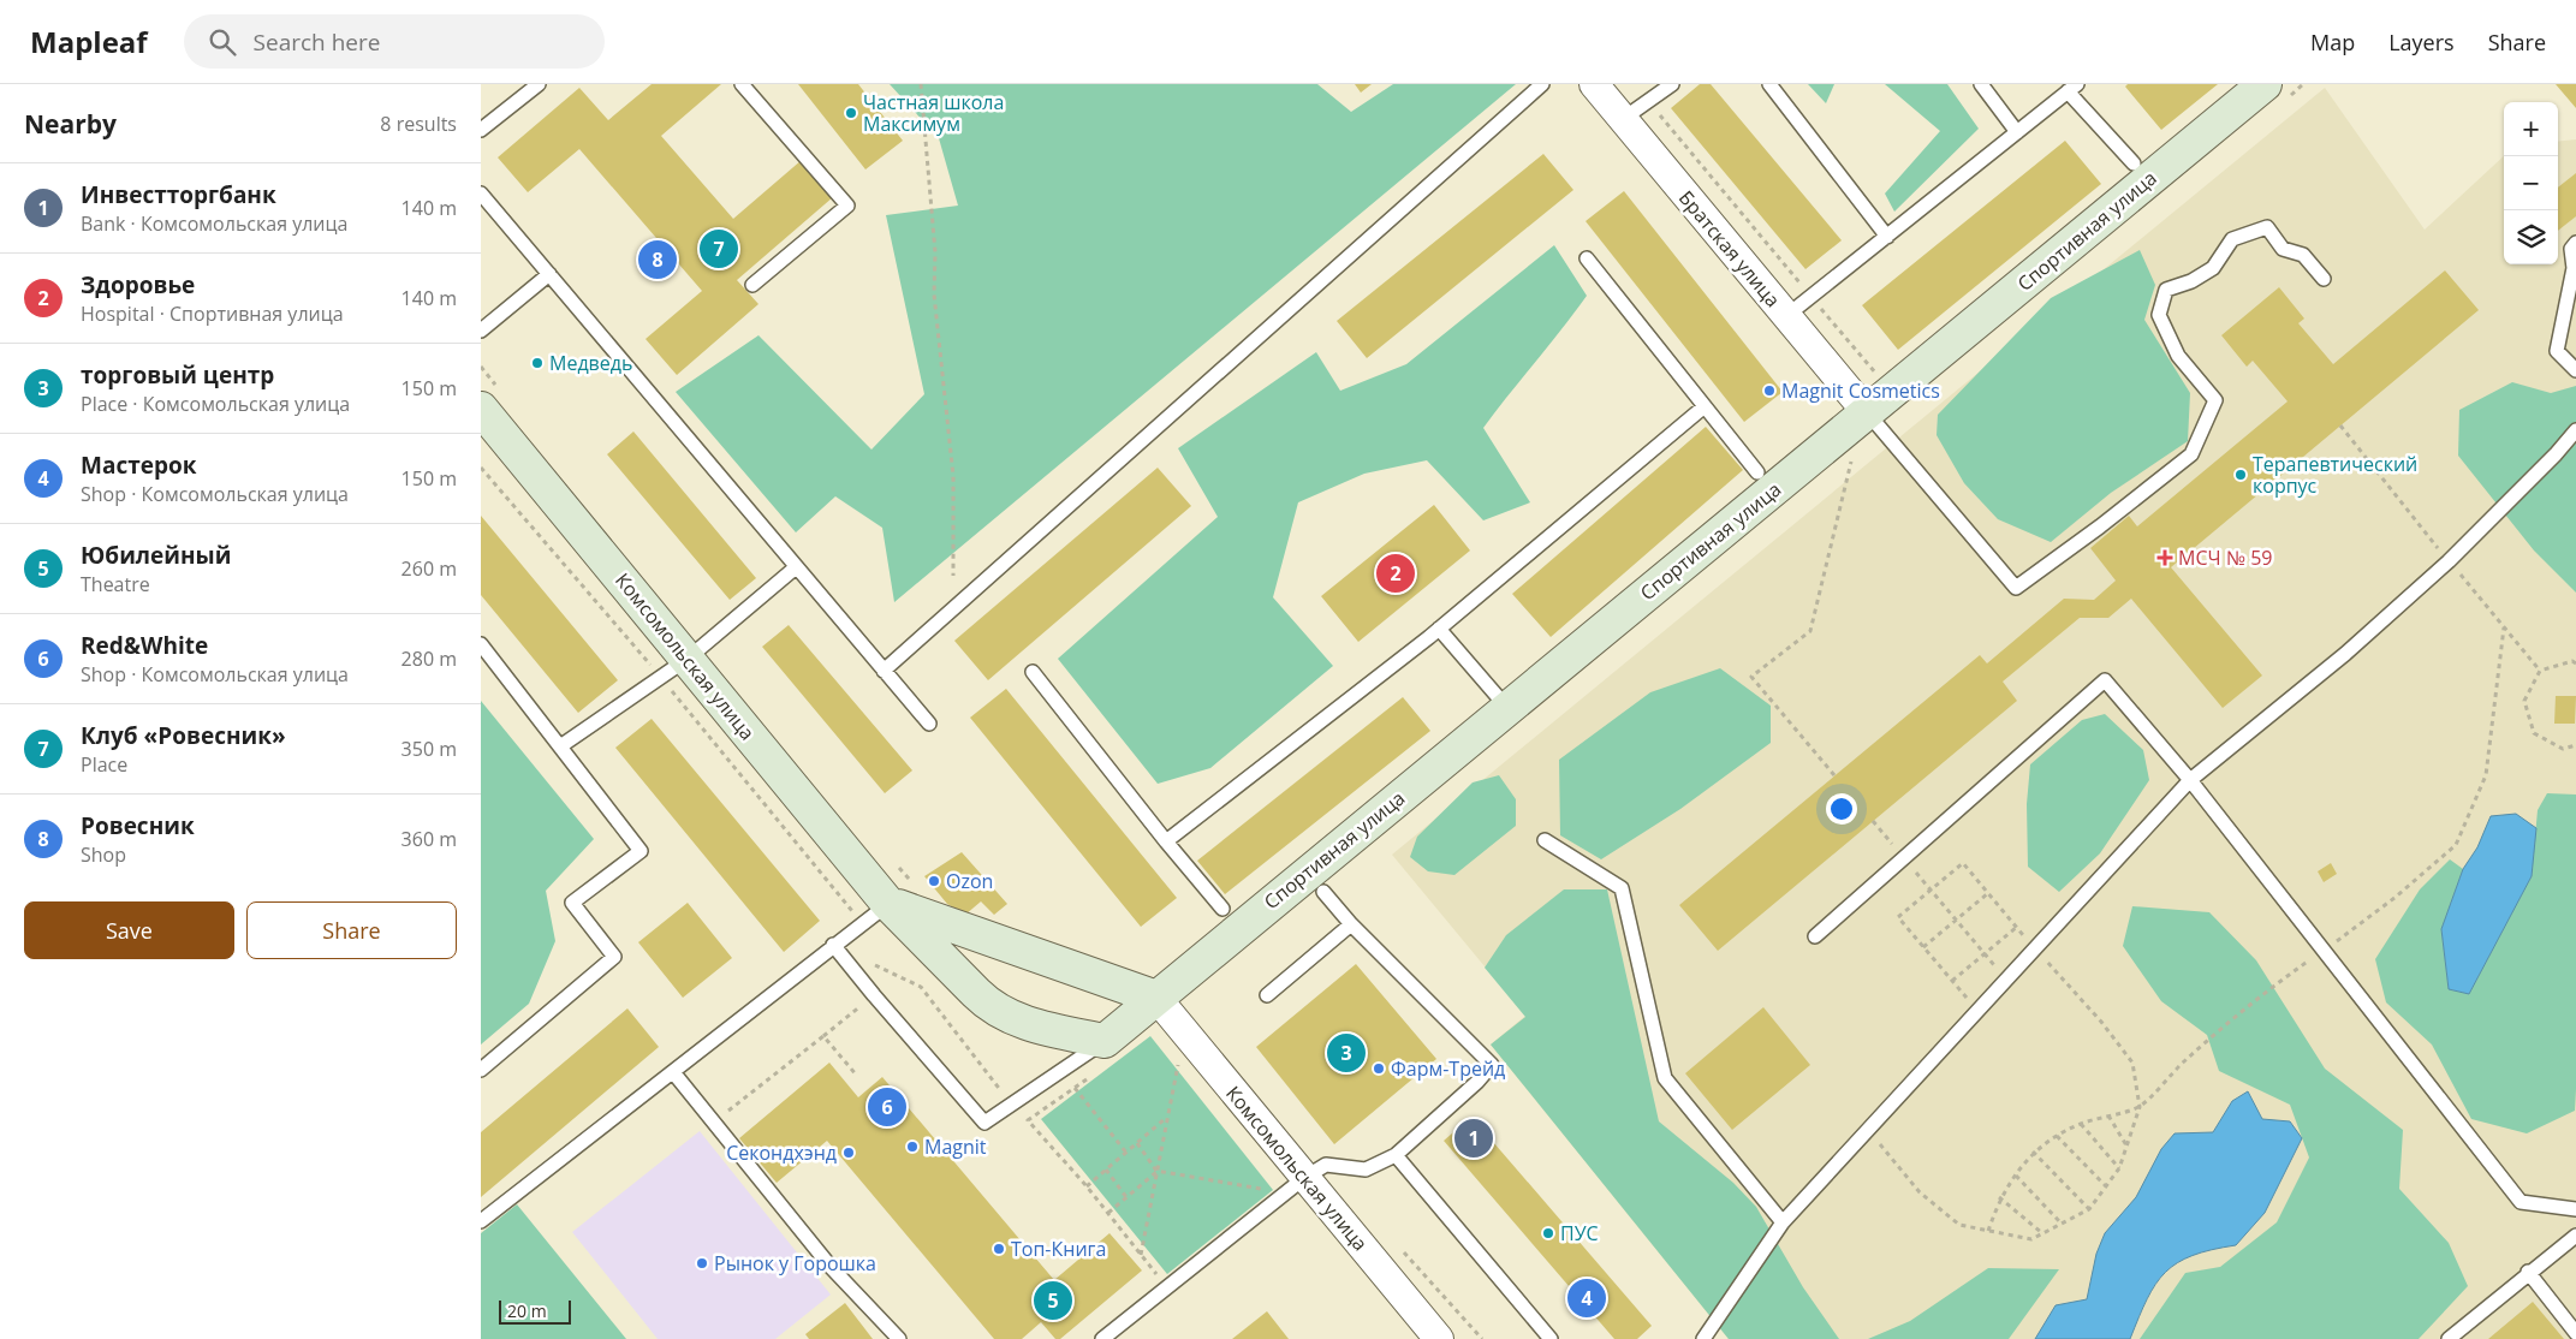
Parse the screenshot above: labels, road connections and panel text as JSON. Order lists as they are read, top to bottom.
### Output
{
  "streets": {
    "street": ["Спортивная улица", "Братская улица", "Комсомольская улица"]
  },
  "crossings": [
    ["Спортивная улица", "Братская улица"],
    ["Спортивная улица", "Комсомольская улица"]
  ],
  "places": {
    "other": [
      "Частная школа Максимум",
      "Медведь",
      "Magnit Cosmetics",
      "Терапевтический корпус",
      "Ozon",
      "Фарм-Трейд",
      "Magnit",
      "Секондхэнд",
      "ПУС",
      "Топ-Книга",
      "Рынок у Горошка"
    ],
    "health": ["МСЧ № 59"]
  },
  "scale_bar": "20 m",
  "page": {
    "header": "Mapleaf",
    "search": "Search here",
    "nav": ["Map", "Layers", "Share"],
    "heading": ["Nearby", "8 results"],
    "map_buttons": ["+", "−"],
    "list": [
      {
        "mark": "1",
        "name": "Инвестторгбанк",
        "note": "Bank · Комсомольская улица",
        "value": "140 m"
      },
      {
        "mark": "2",
        "name": "Здоровье",
        "note": "Hospital · Спортивная улица",
        "value": "140 m"
      },
      {
        "mark": "3",
        "name": "торговый центр",
        "note": "Place · Комсомольская улица",
        "value": "150 m"
      },
      {
        "mark": "4",
        "name": "Мастерок",
        "note": "Shop · Комсомольская улица",
        "value": "150 m"
      },
      {
        "mark": "5",
        "name": "Юбилейный",
        "note": "Theatre",
        "value": "260 m"
      },
      {
        "mark": "6",
        "name": "Red&White",
        "note": "Shop · Комсомольская улица",
        "value": "280 m"
      },
      {
        "mark": "7",
        "name": "Клуб «Ровесник»",
        "note": "Place",
        "value": "350 m"
      },
      {
        "mark": "8",
        "name": "Ровесник",
        "note": "Shop",
        "value": "360 m"
      }
    ],
    "pins": [
      "7",
      "8",
      "2",
      "3",
      "6",
      "1",
      "4",
      "5"
    ],
    "buttons": ["Save", "Share"],
    "scale": "20 m"
  }
}
